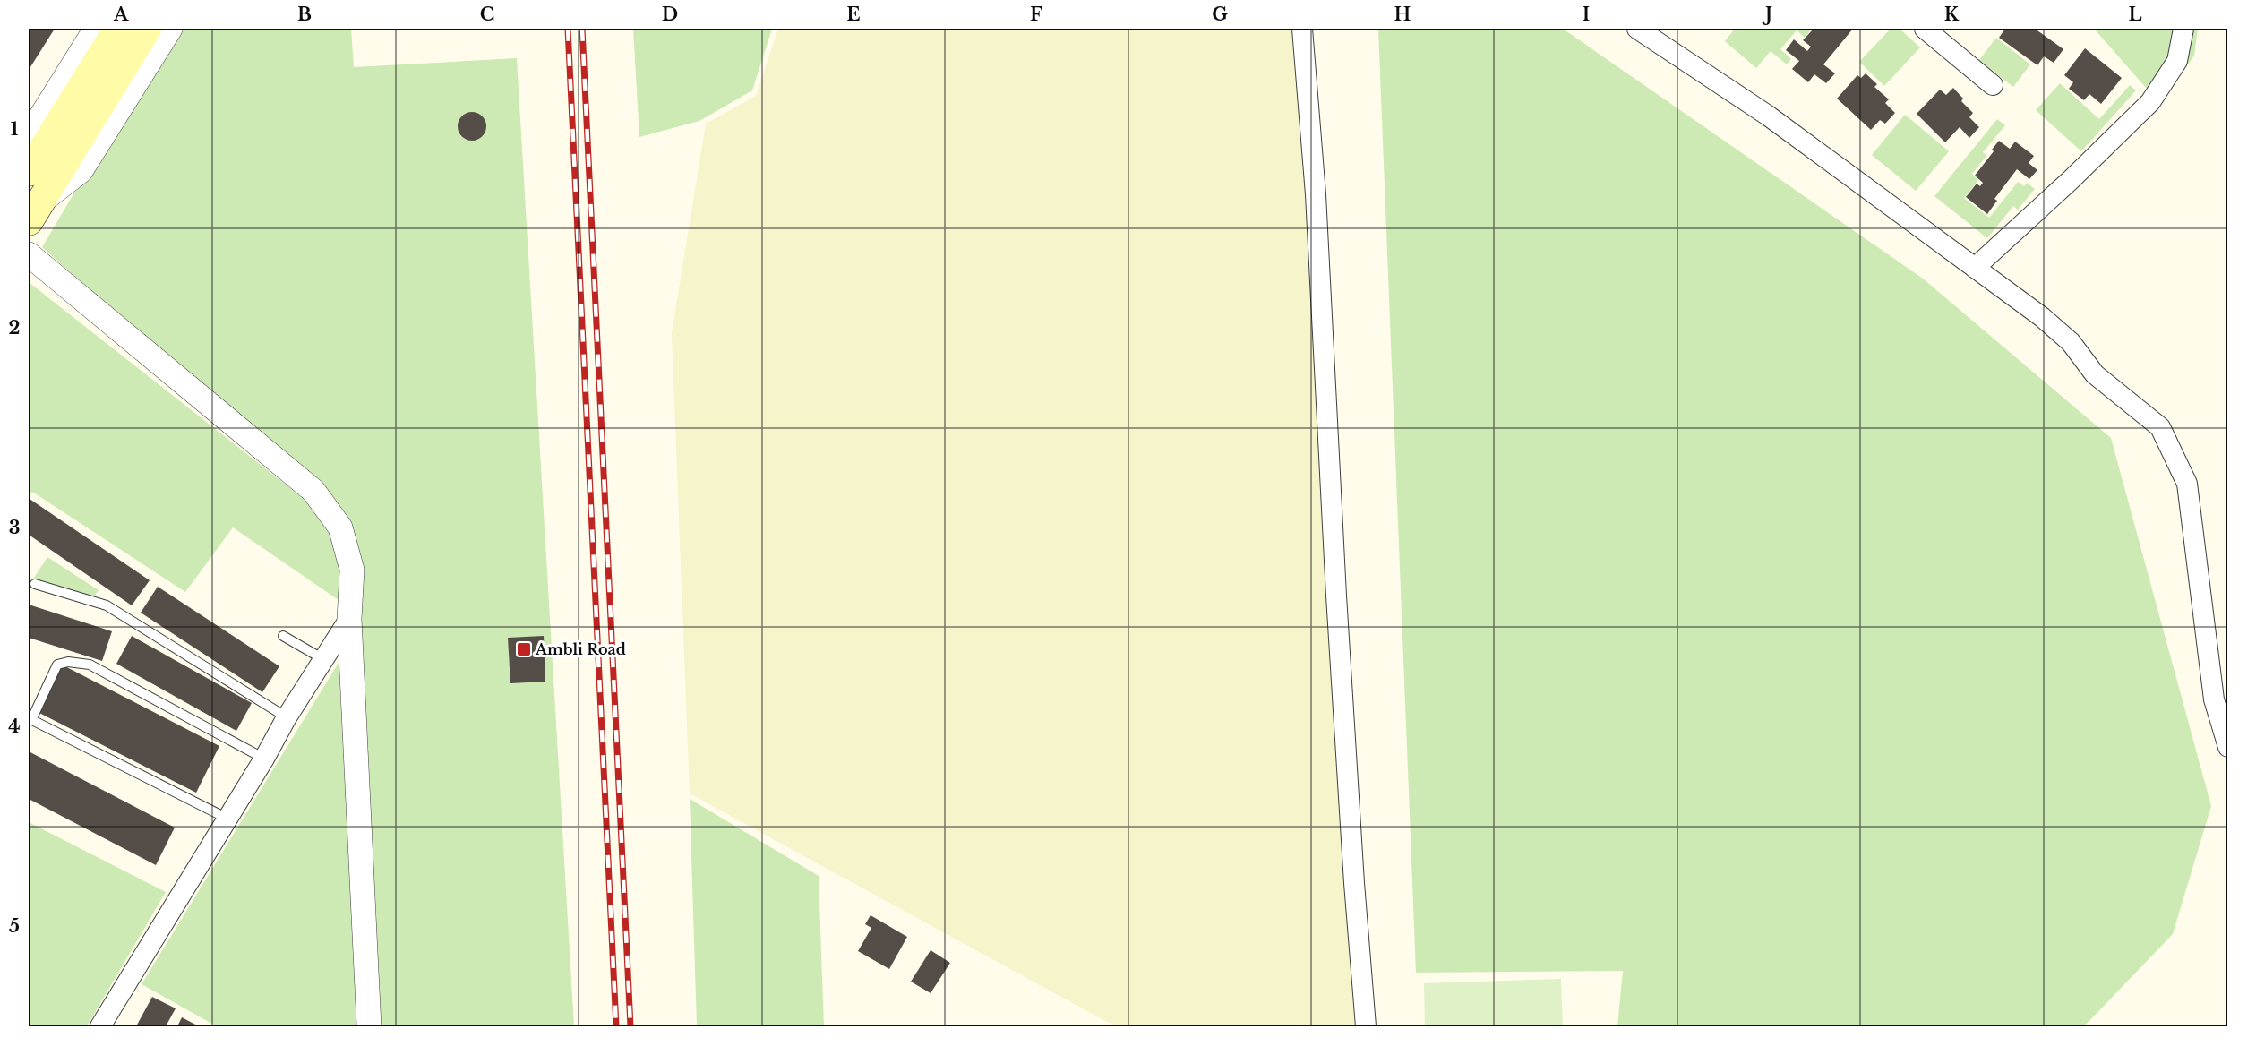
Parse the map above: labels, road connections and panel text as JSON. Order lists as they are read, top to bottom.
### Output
{
  "places": {
    "transit": ["Ambli Road"]
  },
  "grid": {
    "columns": [
      "A",
      "B",
      "C",
      "D",
      "E",
      "F",
      "G",
      "H",
      "I",
      "J",
      "K",
      "L"
    ],
    "rows": [
      "1",
      "2",
      "3",
      "4",
      "5"
    ]
  }
}
